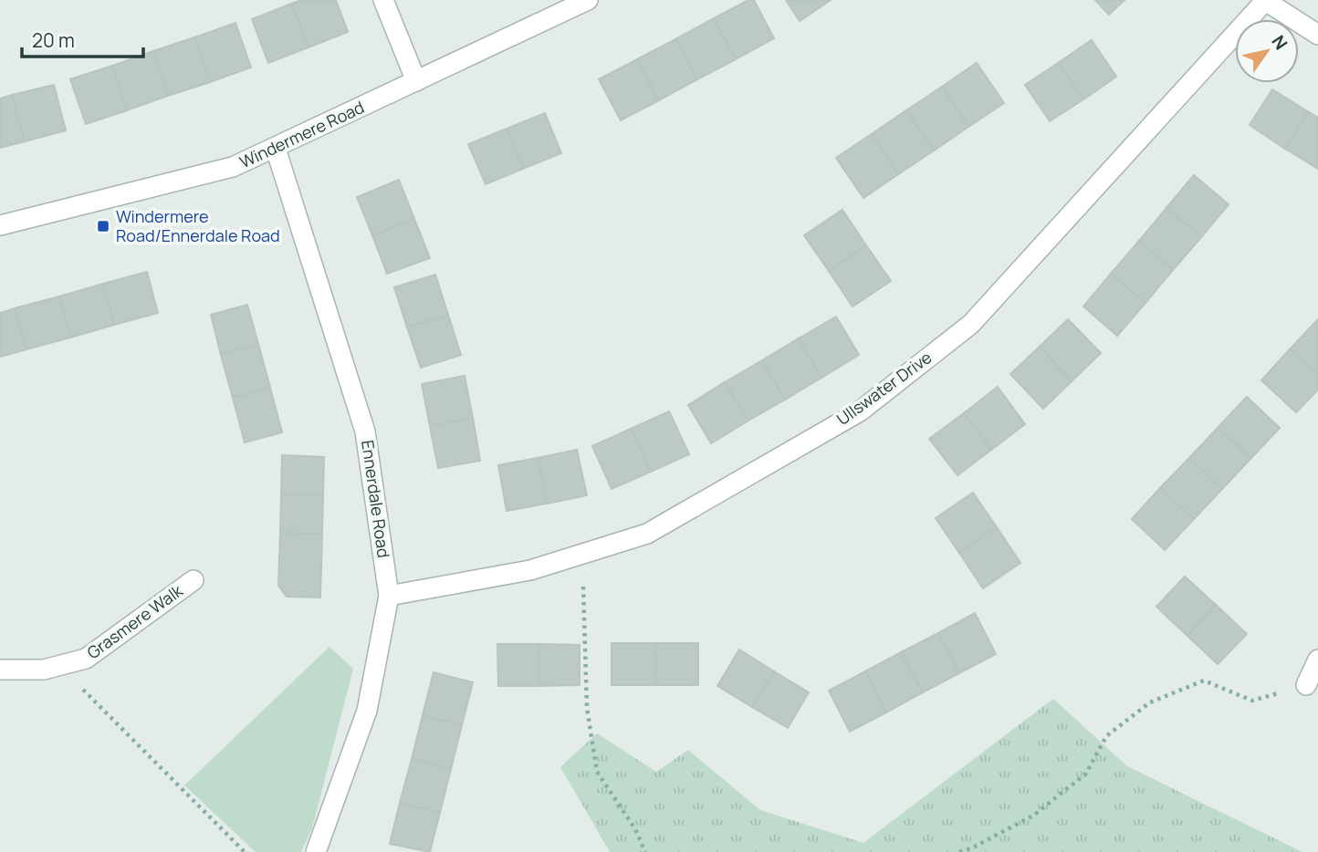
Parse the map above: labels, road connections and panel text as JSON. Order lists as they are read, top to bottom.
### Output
{
  "streets": {
    "street": [
      "Windermere Road",
      "Ullswater Drive",
      "Ennerdale Road",
      "Grasmere Walk"
    ]
  },
  "crossings": [
    ["Windermere Road", "Ennerdale Road"],
    ["Ullswater Drive", "Ennerdale Road"]
  ],
  "places": {
    "transit": ["Windermere Road/Ennerdale Road"]
  },
  "scale_bar": "20 m",
  "north": "top right"
}
